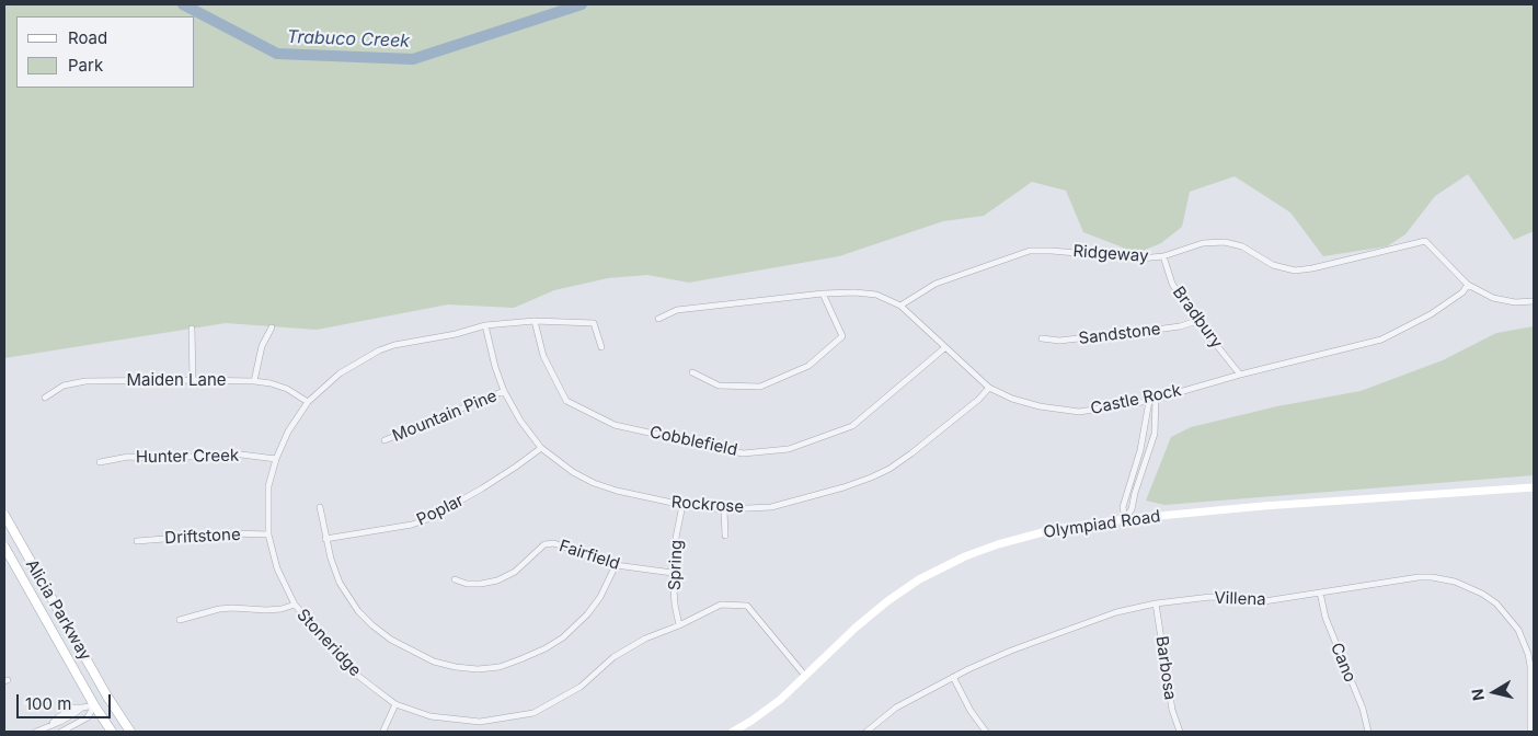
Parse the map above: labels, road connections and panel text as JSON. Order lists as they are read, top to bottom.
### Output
{
  "streets": {
    "main road": ["Olympiad Road", "Alicia Parkway"],
    "street": [
      "Ridgeway",
      "Bradbury",
      "Sandstone",
      "Maiden Lane",
      "Castle Rock",
      "Mountain Pine",
      "Cobblefield",
      "Hunter Creek",
      "Rockrose",
      "Poplar",
      "Driftstone",
      "Fairfield",
      "Spring",
      "Villena",
      "Stoneridge",
      "Cano",
      "Barbosa"
    ]
  },
  "crossings": [
    ["Ridgeway", "Bradbury"],
    ["Ridgeway", "Castle Rock"],
    ["Bradbury", "Sandstone"],
    ["Bradbury", "Castle Rock"],
    ["Maiden Lane", "Stoneridge"],
    ["Castle Rock", "Cobblefield"],
    ["Castle Rock", "Rockrose"],
    ["Mountain Pine", "Rockrose"],
    ["Cobblefield", "Stoneridge"],
    ["Hunter Creek", "Stoneridge"],
    ["Rockrose", "Poplar"],
    ["Rockrose", "Spring"],
    ["Rockrose", "Stoneridge"],
    ["Olympiad Road", "Stoneridge"],
    ["Driftstone", "Stoneridge"],
    ["Fairfield", "Spring"],
    ["Spring", "Stoneridge"],
    ["Villena", "Cano"],
    ["Villena", "Barbosa"]
  ],
  "water": ["Trabuco Creek"],
  "legend": ["Road", "Park"],
  "scale_bar": "100 m",
  "north": "left"
}
